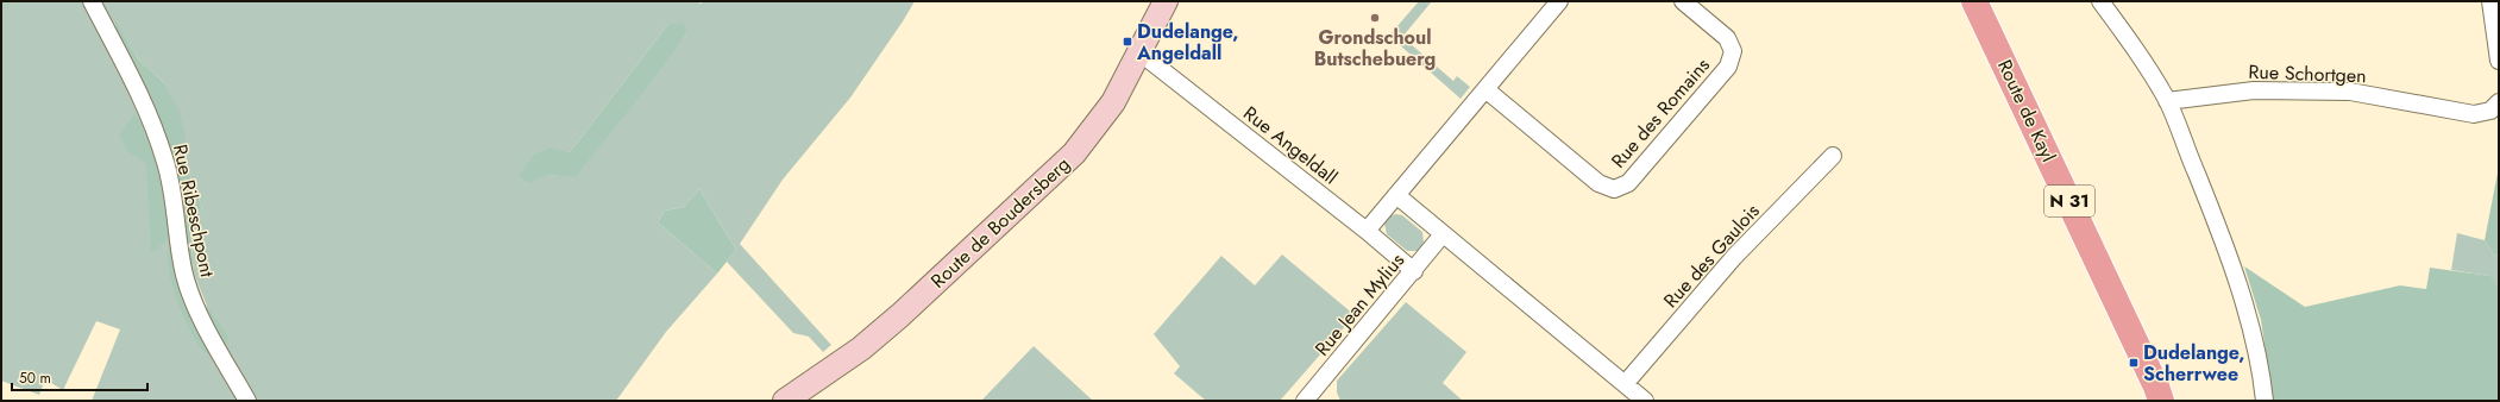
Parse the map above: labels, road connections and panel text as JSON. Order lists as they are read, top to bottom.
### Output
{
  "streets": {
    "main road": ["Route de Kayl", "N 31", "Route de Boudersberg"],
    "street": [
      "Rue Schortgen",
      "Rue des Romains",
      "Rue Angeldall",
      "Rue Ribeschpont",
      "Rue des Gaulois",
      "Rue Jean Mylius"
    ]
  },
  "crossings": [
    ["Rue Angeldall", "Route de Boudersberg"],
    ["Rue Angeldall", "Rue Jean Mylius"]
  ],
  "places": {
    "other": ["Grondschoul Butschebuerg"],
    "transit": ["Dudelange, Angeldall", "Dudelange, Scherrwee"]
  },
  "scale_bar": "50 m"
}
